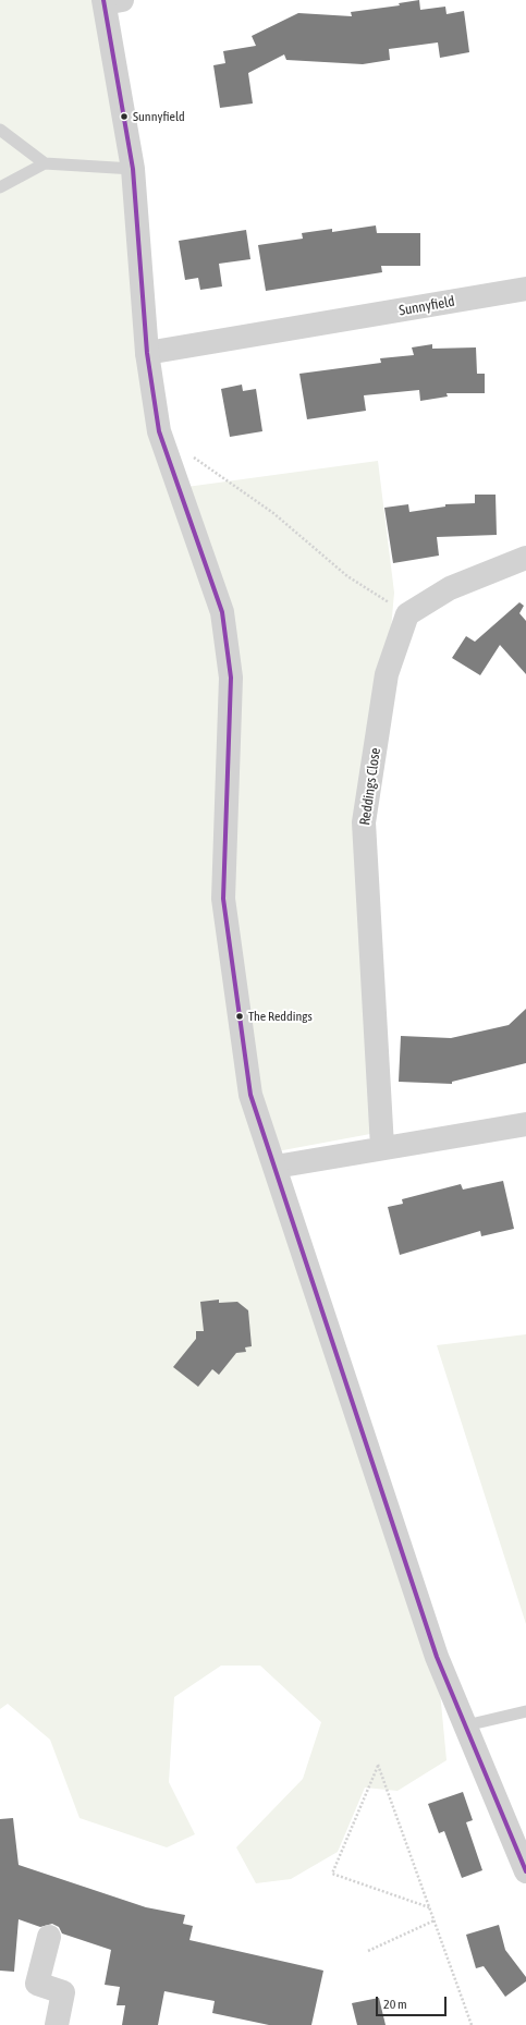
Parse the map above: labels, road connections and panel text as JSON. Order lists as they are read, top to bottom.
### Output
{
  "streets": {
    "street": ["Sunnyfield", "Reddings Close"]
  },
  "places": ["Sunnyfield", "The Reddings"],
  "scale_bar": "20 m"
}
